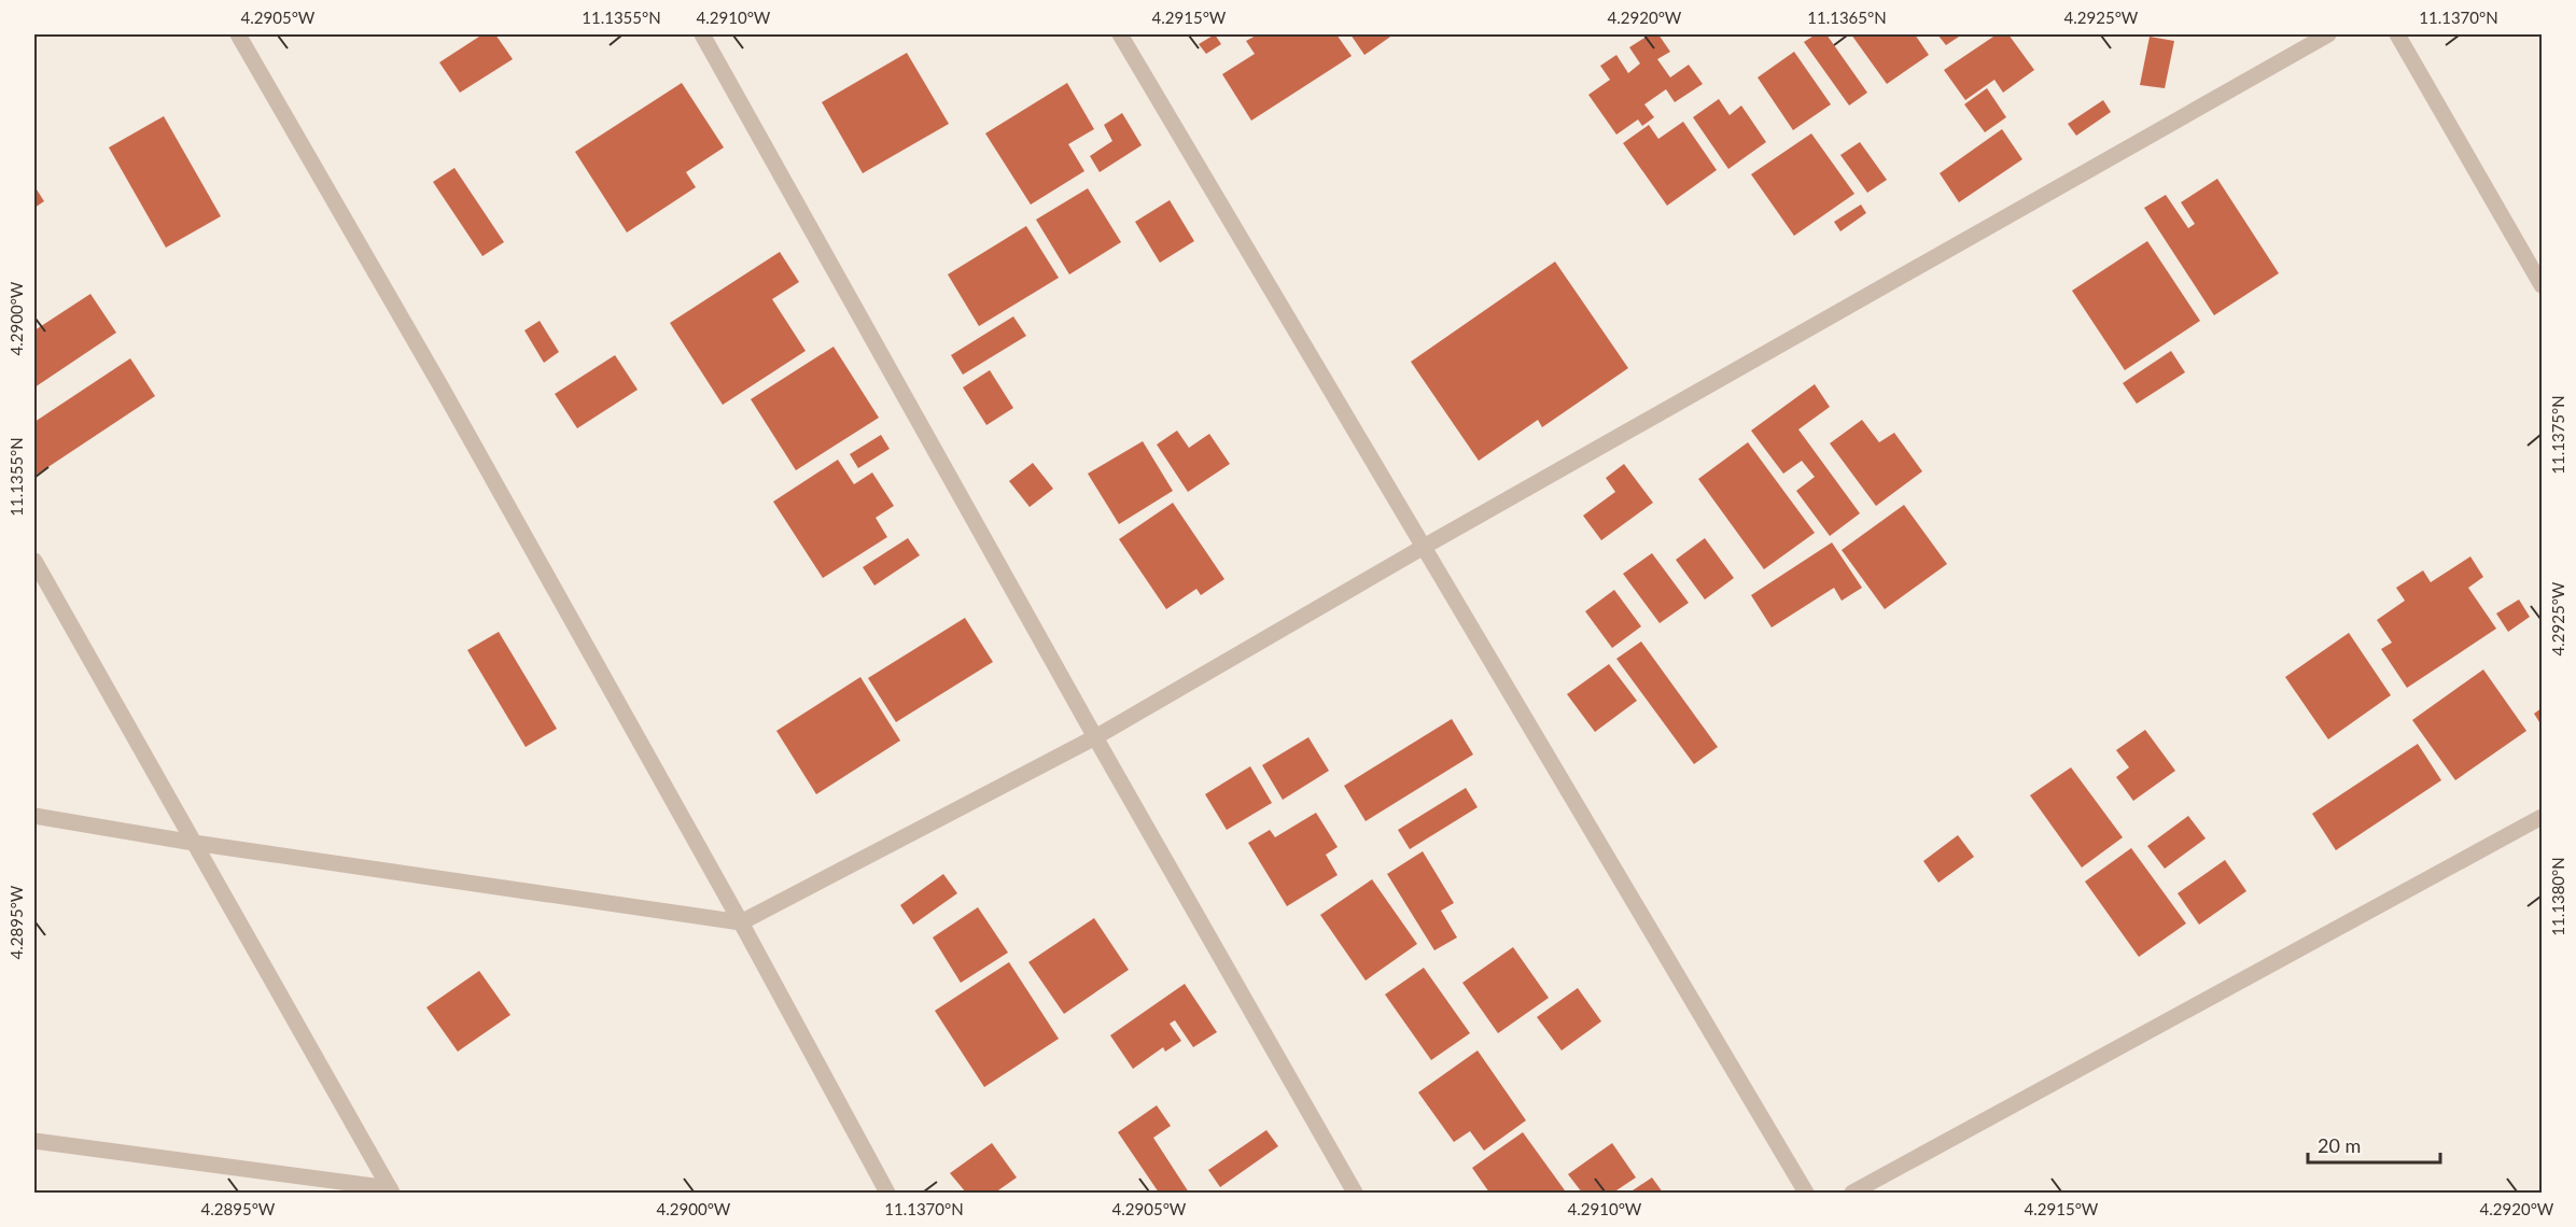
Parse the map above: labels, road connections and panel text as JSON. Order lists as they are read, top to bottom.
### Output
{
  "scale_bar": "20 m",
  "coordinates": [
    "4.2905°W",
    "11.1355°N",
    "4.2910°W",
    "4.2915°W",
    "4.2920°W",
    "11.1365°N",
    "4.2925°W",
    "11.1370°N",
    "4.2900°W",
    "11.1375°N",
    "11.1380°N",
    "4.2895°W"
  ]
}
